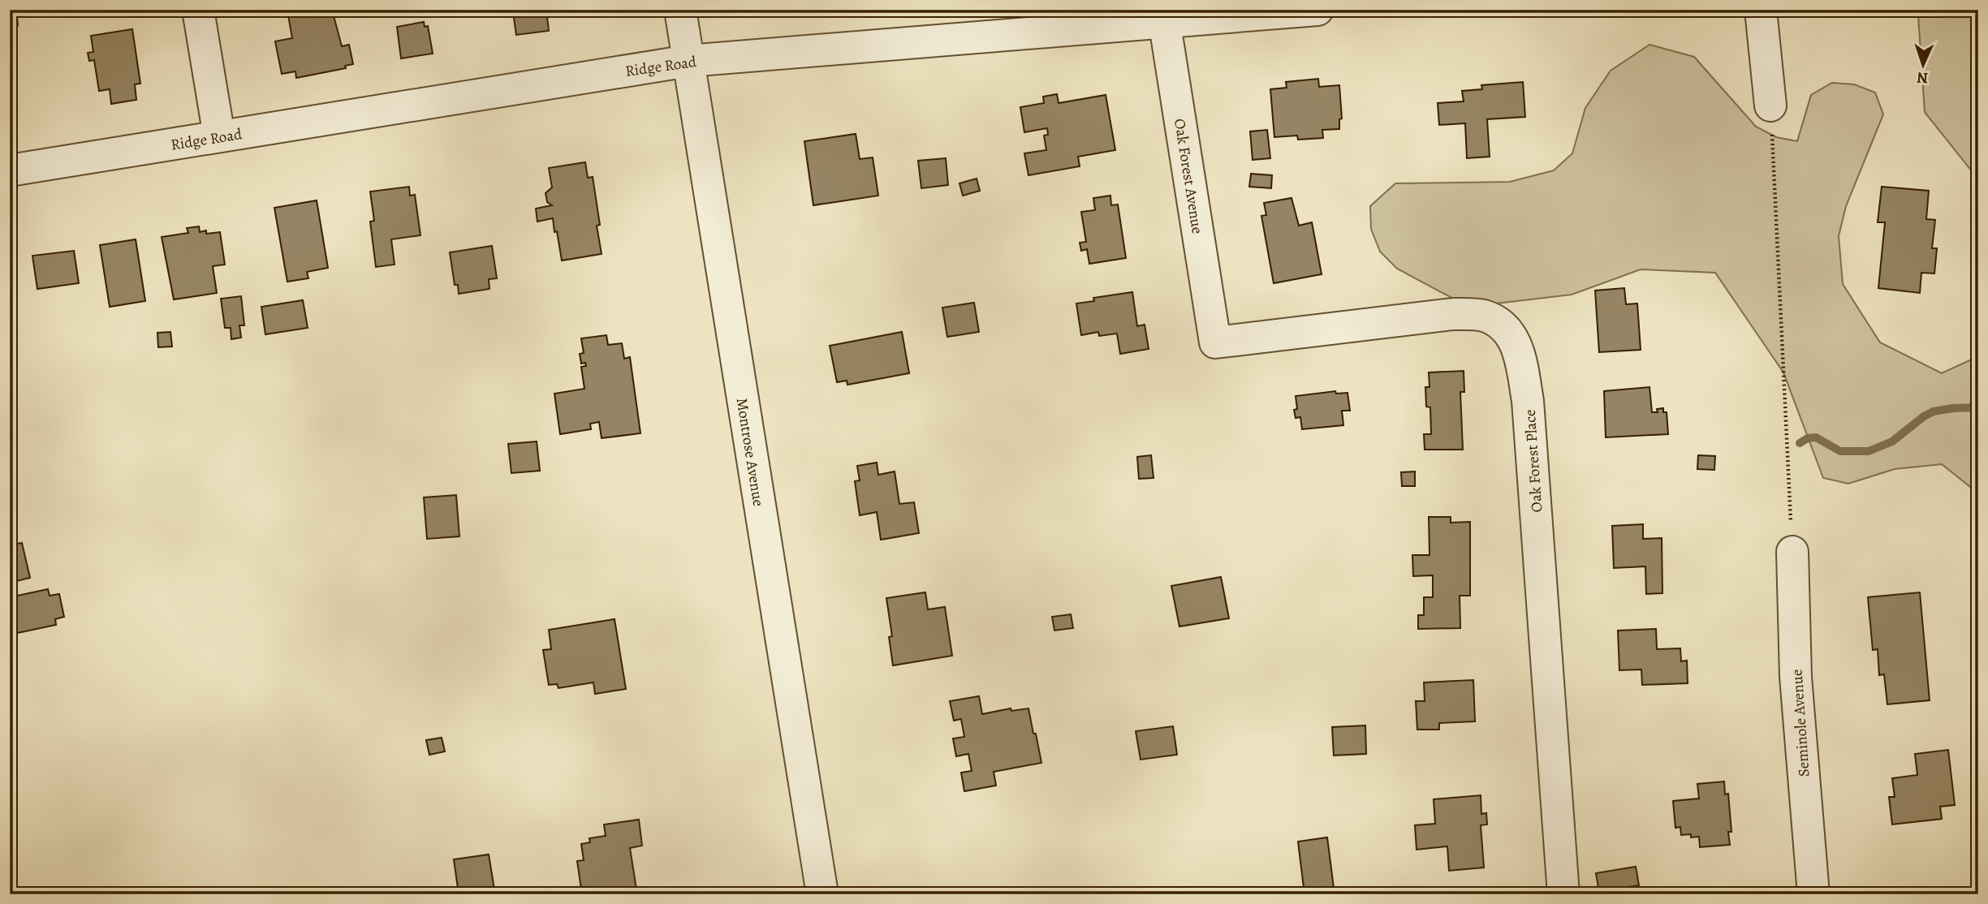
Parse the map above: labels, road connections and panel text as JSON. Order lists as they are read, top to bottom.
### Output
{
  "streets": {
    "street": [
      "Ridge Road",
      "Oak Forest Avenue",
      "Montrose Avenue",
      "Oak Forest Place",
      "Seminole Avenue"
    ]
  },
  "crossings": [
    ["Ridge Road", "Oak Forest Avenue"],
    ["Ridge Road", "Montrose Avenue"],
    ["Oak Forest Avenue", "Oak Forest Place"]
  ],
  "north": "bottom"
}
